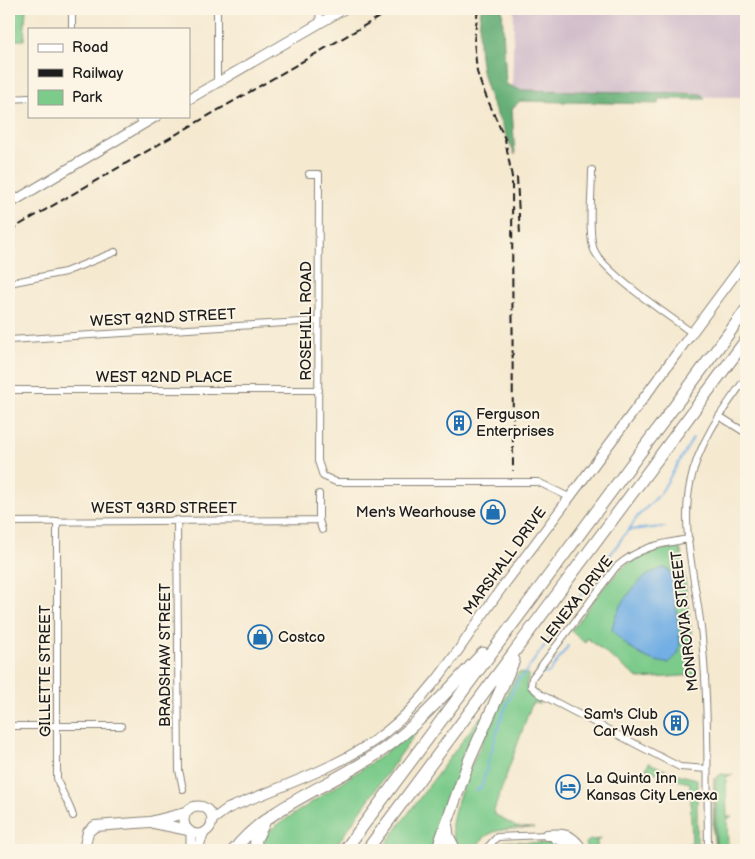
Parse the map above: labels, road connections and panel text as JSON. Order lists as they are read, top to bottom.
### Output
{
  "streets": {
    "street": [
      "WEST 92ND STREET",
      "ROSEHILL ROAD",
      "WEST 92ND PLACE",
      "WEST 93RD STREET",
      "MARSHALL DRIVE",
      "LENEXA DRIVE",
      "MONROVIA STREET",
      "BRADSHAW STREET",
      "GILLETTE STREET"
    ]
  },
  "crossings": [
    ["WEST 92ND STREET", "ROSEHILL ROAD"],
    ["ROSEHILL ROAD", "WEST 92ND PLACE"],
    ["ROSEHILL ROAD", "MARSHALL DRIVE"],
    ["WEST 93RD STREET", "BRADSHAW STREET"],
    ["WEST 93RD STREET", "GILLETTE STREET"],
    ["LENEXA DRIVE", "MONROVIA STREET"]
  ],
  "places": {
    "building": ["Ferguson Enterprises", "Sam's Club Car Wash"],
    "shop": ["Men's Wearhouse", "Costco"],
    "hotel": ["La Quinta Inn Kansas City Lenexa"]
  },
  "legend": ["Road", "Railway", "Park"]
}
